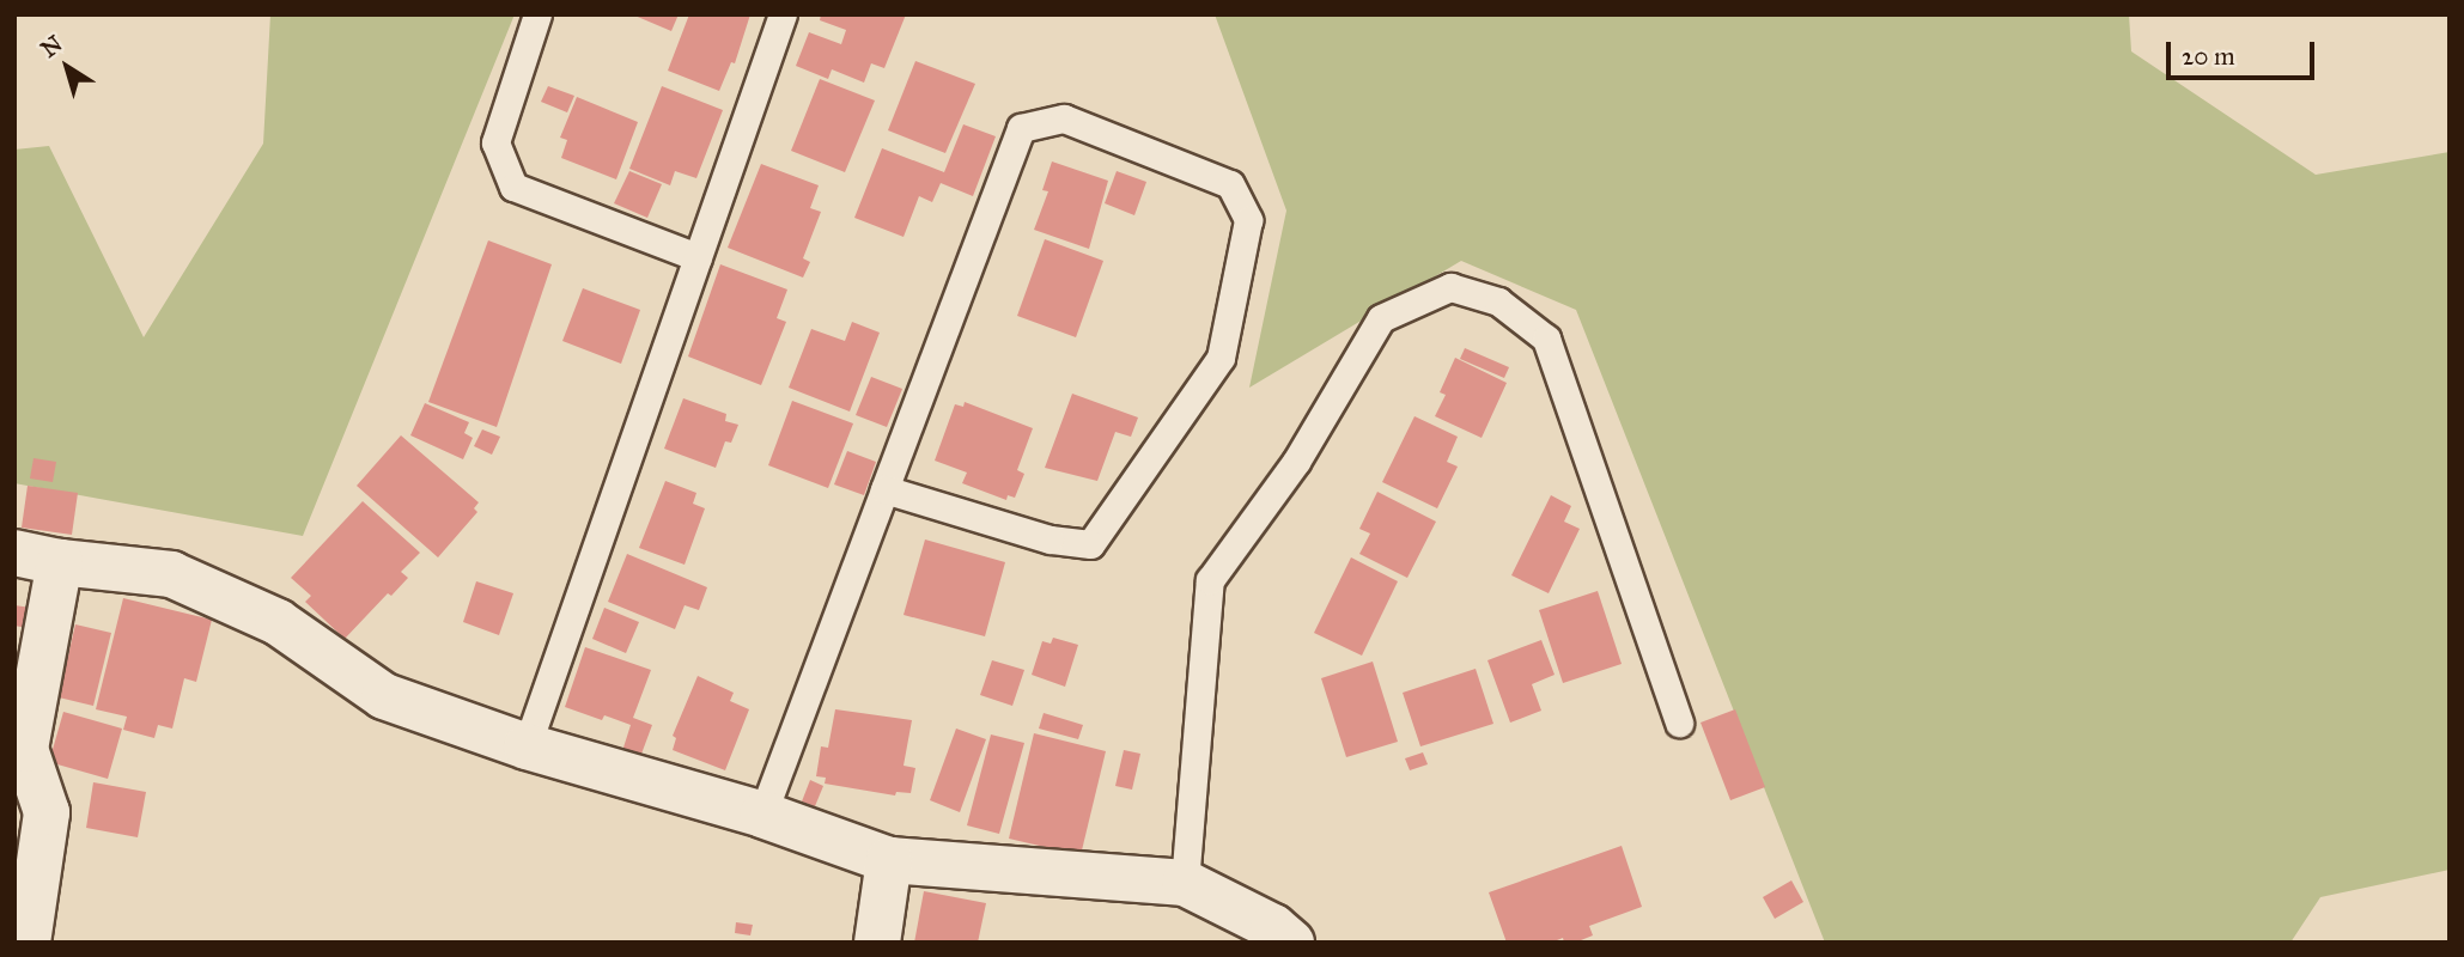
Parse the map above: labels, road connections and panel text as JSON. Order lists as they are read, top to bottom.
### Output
{
  "scale_bar": "20 m",
  "north": "top left"
}
